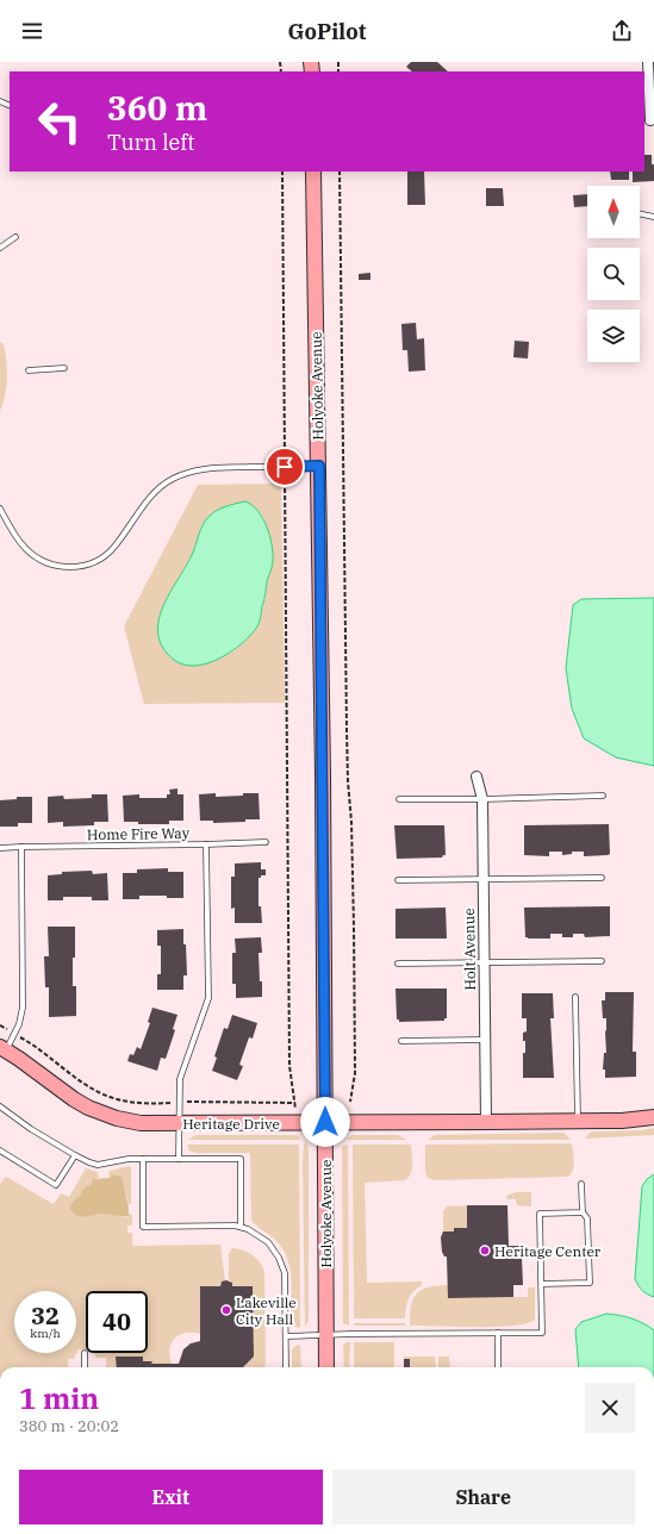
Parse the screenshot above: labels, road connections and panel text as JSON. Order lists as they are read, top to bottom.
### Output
{
  "streets": {
    "street": ["Holyoke Avenue", "Holt Avenue", "Heritage Drive"],
    "lane": ["Home Fire Way"]
  },
  "crossings": [
    ["Holyoke Avenue", "Heritage Drive"],
    ["Home Fire Way", "Heritage Drive"],
    ["Holt Avenue", "Heritage Drive"]
  ],
  "places": ["Heritage Center", "Lakeville City Hall"],
  "north": "top",
  "page": {
    "header": "GoPilot",
    "turn": ["360 m", "Turn left"],
    "speed": "32 km/h",
    "limit": "40",
    "heading": ["1 min", "380 m · 20:02"],
    "buttons": ["Exit", "Share"]
  }
}
